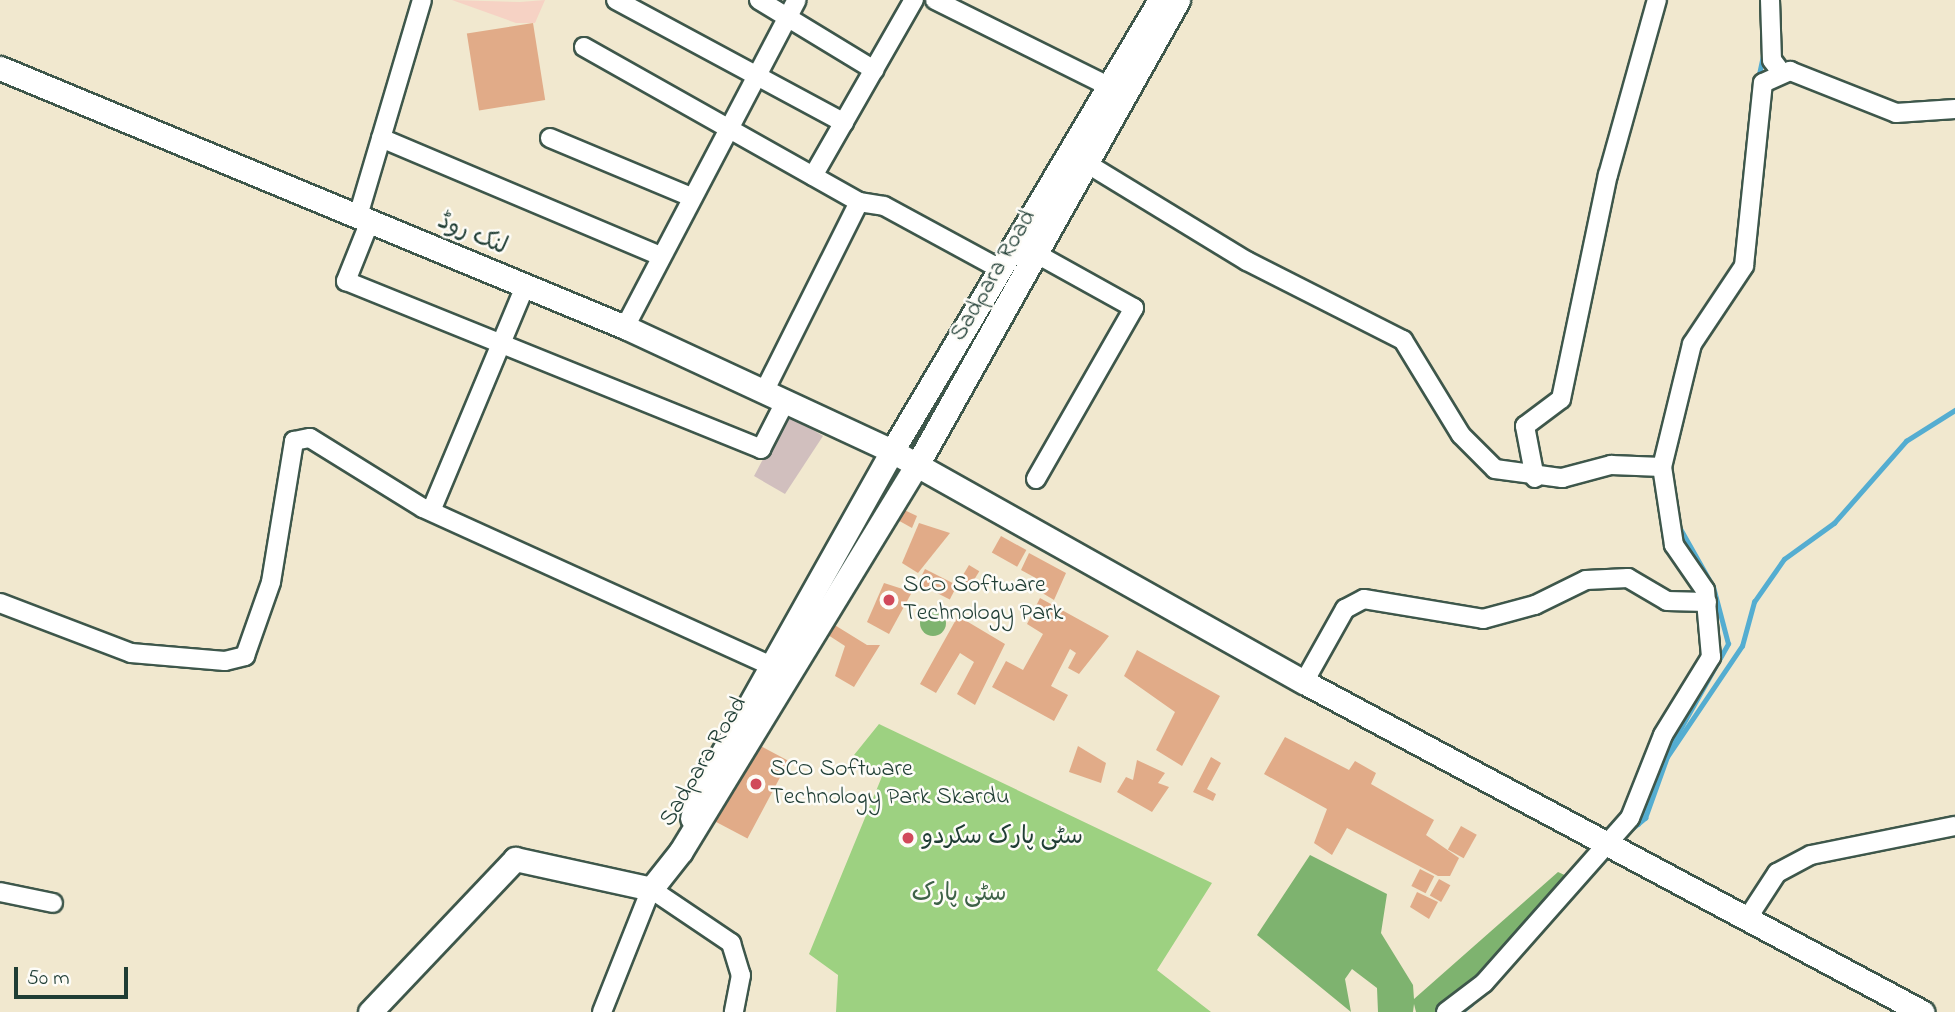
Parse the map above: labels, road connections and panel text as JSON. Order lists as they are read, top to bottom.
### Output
{
  "streets": {
    "main road": ["لنک روڈ", "Sadpara Road"]
  },
  "crossings": [
    ["لنک روڈ", "Sadpara Road"]
  ],
  "parks": ["سٹی پارک"],
  "places": ["SCO Software Technology Park", "SCO Software Technology Park Skardu", "سٹی پارک سکردو"],
  "scale_bar": "50 m"
}
